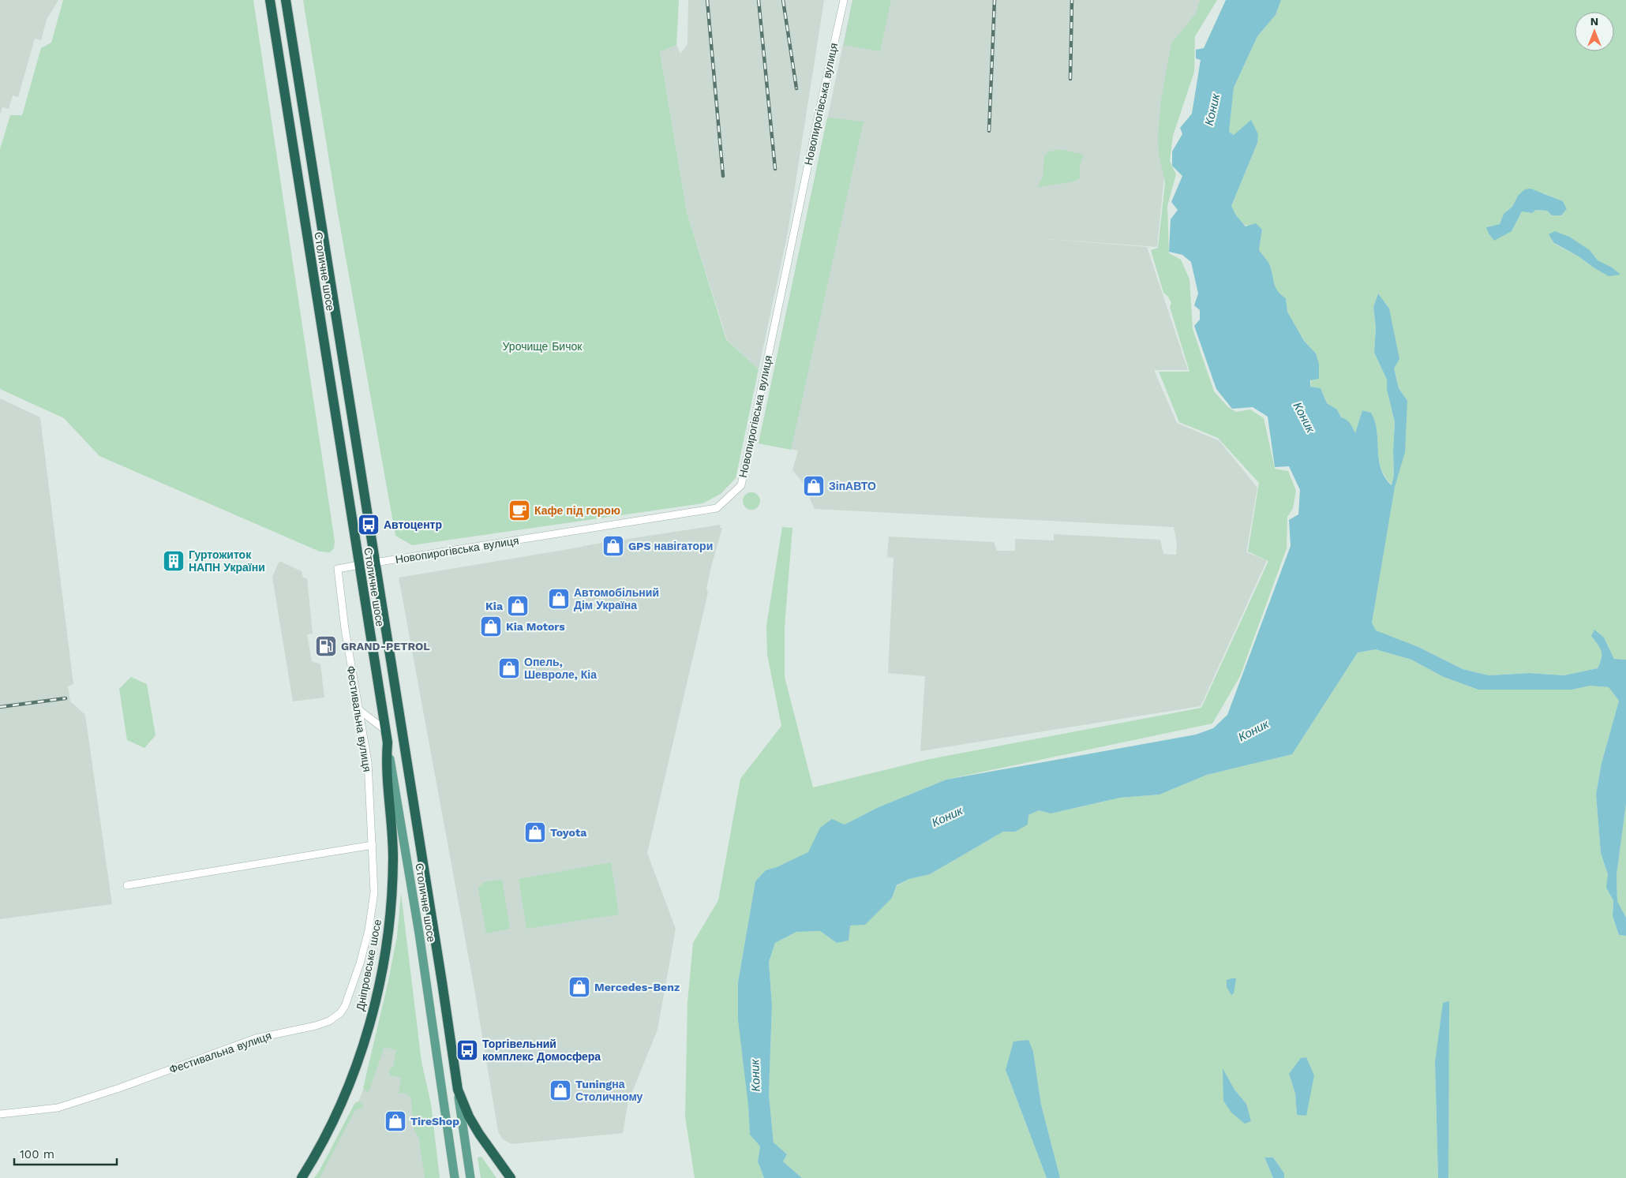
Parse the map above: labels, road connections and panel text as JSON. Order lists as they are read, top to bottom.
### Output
{
  "streets": {
    "highway": ["Столичне шосе", "Дніпровське шосе"],
    "street": ["Новопирогівська вулиця", "Фестивальна вулиця"]
  },
  "crossings": [
    ["Новопирогівська вулиця", "Столичне шосе"],
    ["Столичне шосе", "Фестивальна вулиця"],
    ["Столичне шосе", "Дніпровське шосе"]
  ],
  "water": ["Коник"],
  "parks": ["Урочище Бичок"],
  "places": {
    "shop": [
      "ЗіпАВТО",
      "GPS навігатори",
      "Автомобільний Дім Україна",
      "Kia",
      "Kia Motors",
      "Опель, Шевроле, Кіа",
      "Toyota",
      "Mercedes-Benz",
      "Tuningна Столичному",
      "TireShop"
    ],
    "cafe": ["Кафе під горою"],
    "bus stop": ["Автоцентр", "Торгівельний комплекс Домосфера"],
    "building": ["Гуртожиток НАПН України"],
    "fuel station": ["GRAND-PETROL"]
  },
  "scale_bar": "100 m",
  "north": "top"
}
